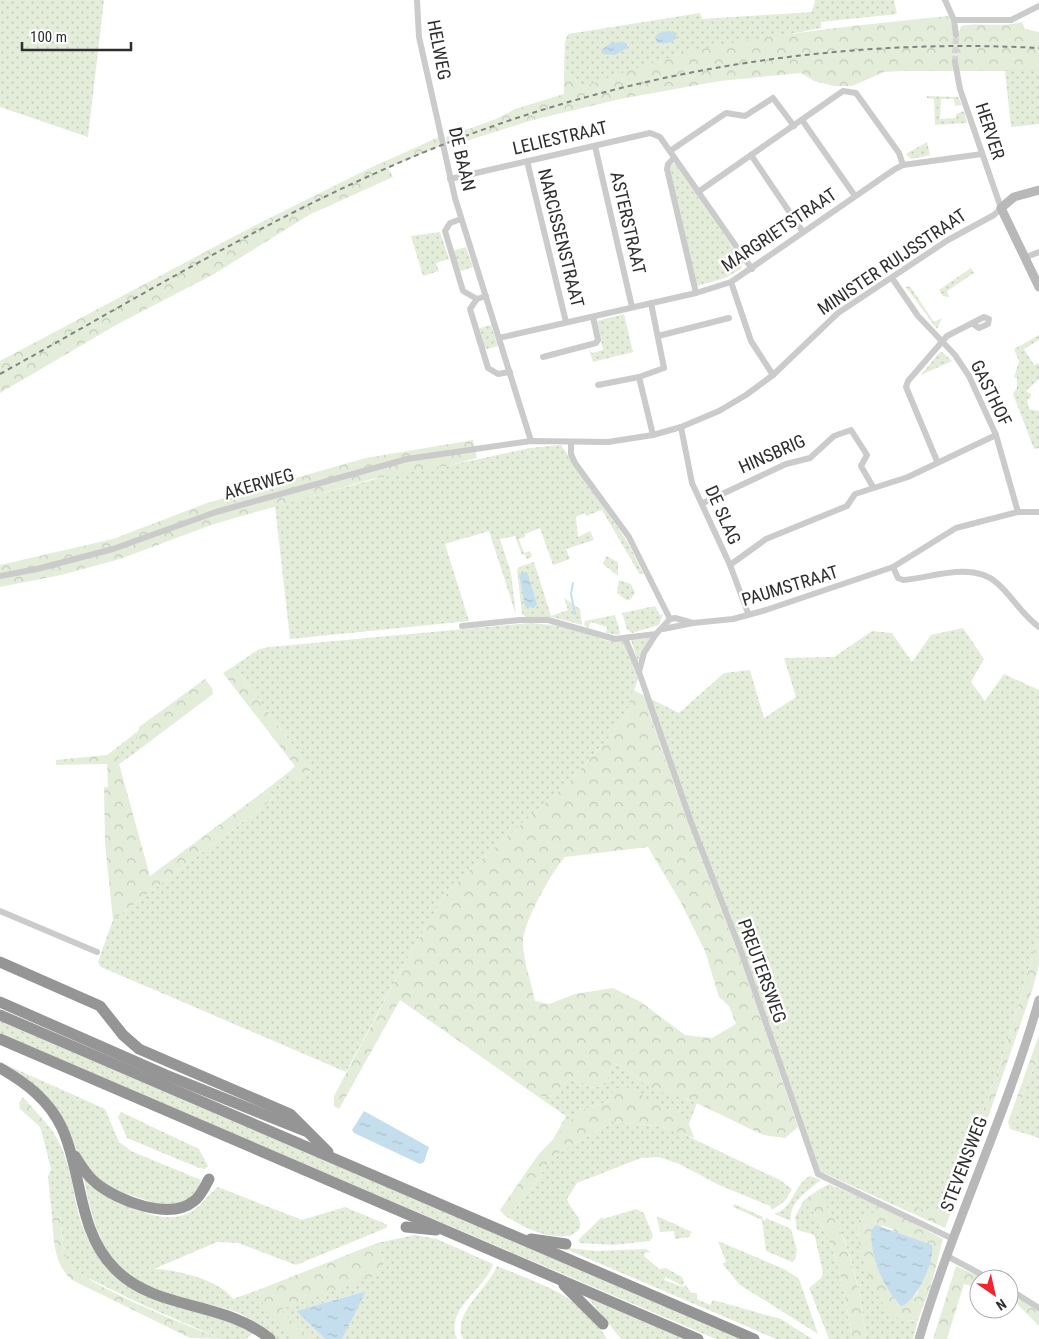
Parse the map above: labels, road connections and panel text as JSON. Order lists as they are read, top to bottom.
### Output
{
  "streets": {
    "street": [
      "HELWEG",
      "HERVER",
      "LELIESTRAAT",
      "DE BAAN",
      "ASTERSTRAAT",
      "MARGRIETSTRAAT",
      "NARCISSENSTRAAT",
      "MINISTER RUIJSSTRAAT",
      "GASTHOF",
      "HINSBRIG",
      "AKERWEG",
      "DE SLAG",
      "PAUMSTRAAT",
      "PREUTERSWEG",
      "STEVENSWEG"
    ]
  },
  "crossings": [
    ["HELWEG", "DE BAAN"],
    ["HERVER", "MARGRIETSTRAAT"],
    ["HERVER", "MINISTER RUIJSSTRAAT"],
    ["LELIESTRAAT", "DE BAAN"],
    ["LELIESTRAAT", "ASTERSTRAAT"],
    ["LELIESTRAAT", "NARCISSENSTRAAT"],
    ["DE BAAN", "MARGRIETSTRAAT"],
    ["DE BAAN", "MINISTER RUIJSSTRAAT"],
    ["DE BAAN", "AKERWEG"],
    ["ASTERSTRAAT", "MARGRIETSTRAAT"],
    ["MARGRIETSTRAAT", "NARCISSENSTRAAT"],
    ["MINISTER RUIJSSTRAAT", "GASTHOF"],
    ["MINISTER RUIJSSTRAAT", "AKERWEG"],
    ["MINISTER RUIJSSTRAAT", "DE SLAG"],
    ["GASTHOF", "PAUMSTRAAT"],
    ["HINSBRIG", "DE SLAG"],
    ["DE SLAG", "PAUMSTRAAT"],
    ["PREUTERSWEG", "STEVENSWEG"]
  ],
  "scale_bar": "100 m",
  "north": "bottom right"
}
